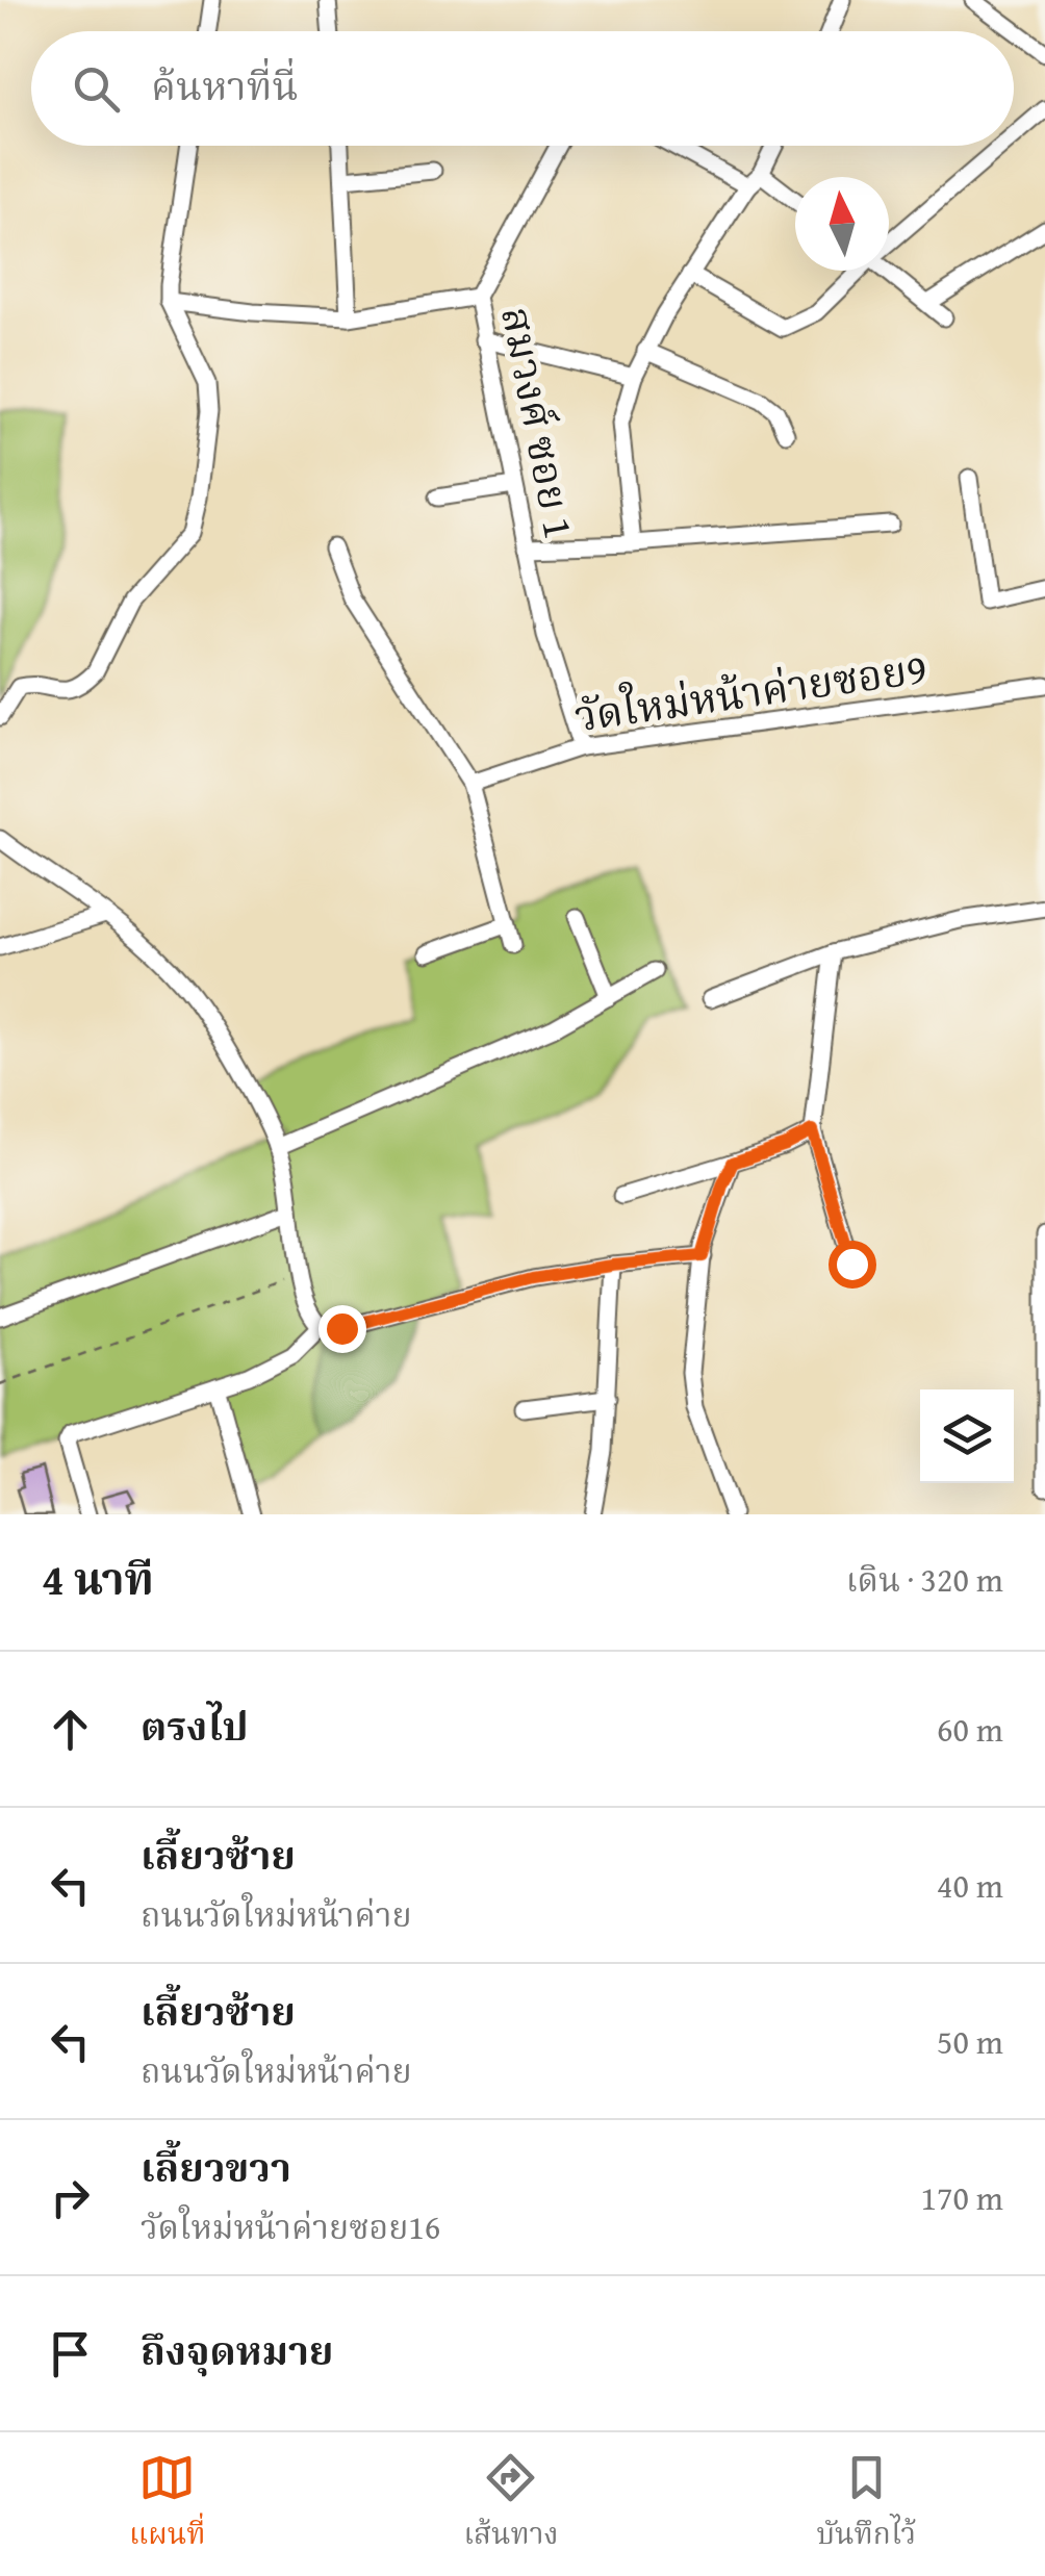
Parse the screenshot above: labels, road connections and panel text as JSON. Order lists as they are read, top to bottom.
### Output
{
  "streets": {
    "street": ["สมวงศ์ ซอย 1", "วัดใหม่หน้าค่ายซอย9"]
  },
  "crossings": [
    ["สมวงศ์ ซอย 1", "วัดใหม่หน้าค่ายซอย9"]
  ],
  "north": "top",
  "page": {
    "search": "ค้นหาที่นี่",
    "heading": ["4 นาที", "เดิน · 320 m"],
    "list": [
      ["ตรงไป", "60 m"],
      ["เลี้ยวซ้าย", "ถนนวัดใหม่หน้าค่าย", "40 m"],
      ["เลี้ยวซ้าย", "ถนนวัดใหม่หน้าค่าย", "50 m"],
      ["เลี้ยวขวา", "วัดใหม่หน้าค่ายซอย16", "170 m"],
      "ถึงจุดหมาย"
    ],
    "nav": ["แผนที่", "เส้นทาง", "บันทึกไว้"]
  }
}
